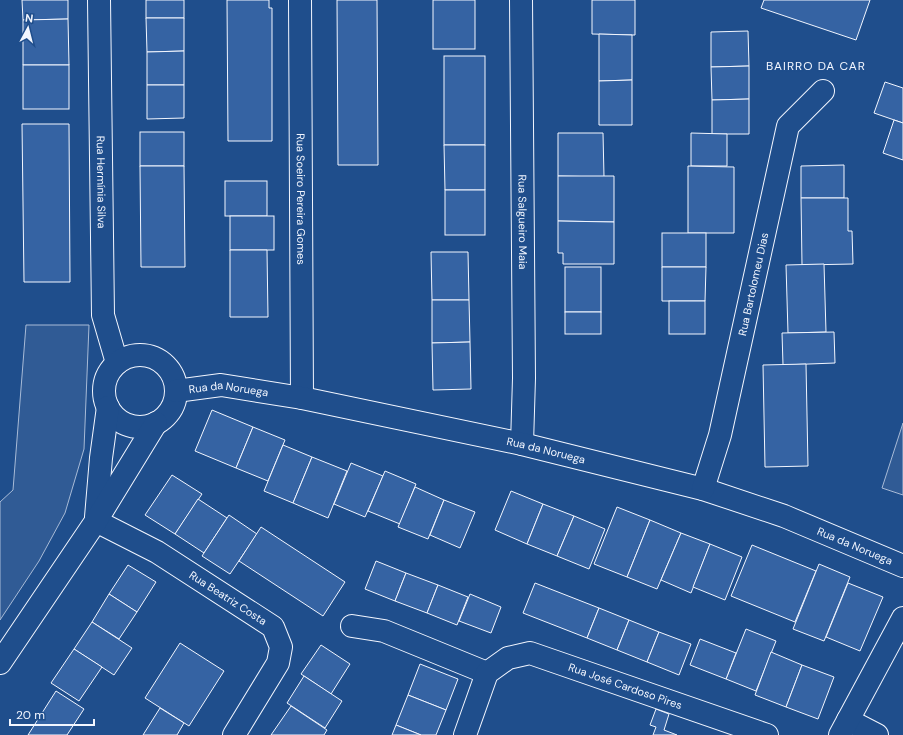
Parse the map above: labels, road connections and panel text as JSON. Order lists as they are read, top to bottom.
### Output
{
  "streets": {
    "street": [
      "Rua Hermínia Silva",
      "Rua Soeiro Pereira Gomes",
      "Rua Salgueiro Maia",
      "Rua Bartolomeu Dias",
      "Rua da Noruega",
      "Rua Beatriz Costa",
      "Rua José Cardoso Pires"
    ]
  },
  "crossings": [
    ["Rua Hermínia Silva", "Rua da Noruega"],
    ["Rua Soeiro Pereira Gomes", "Rua da Noruega"],
    ["Rua Salgueiro Maia", "Rua da Noruega"],
    ["Rua Bartolomeu Dias", "Rua da Noruega"]
  ],
  "districts": ["BAIRRO DA CAR"],
  "scale_bar": "20 m",
  "north": "top"
}
